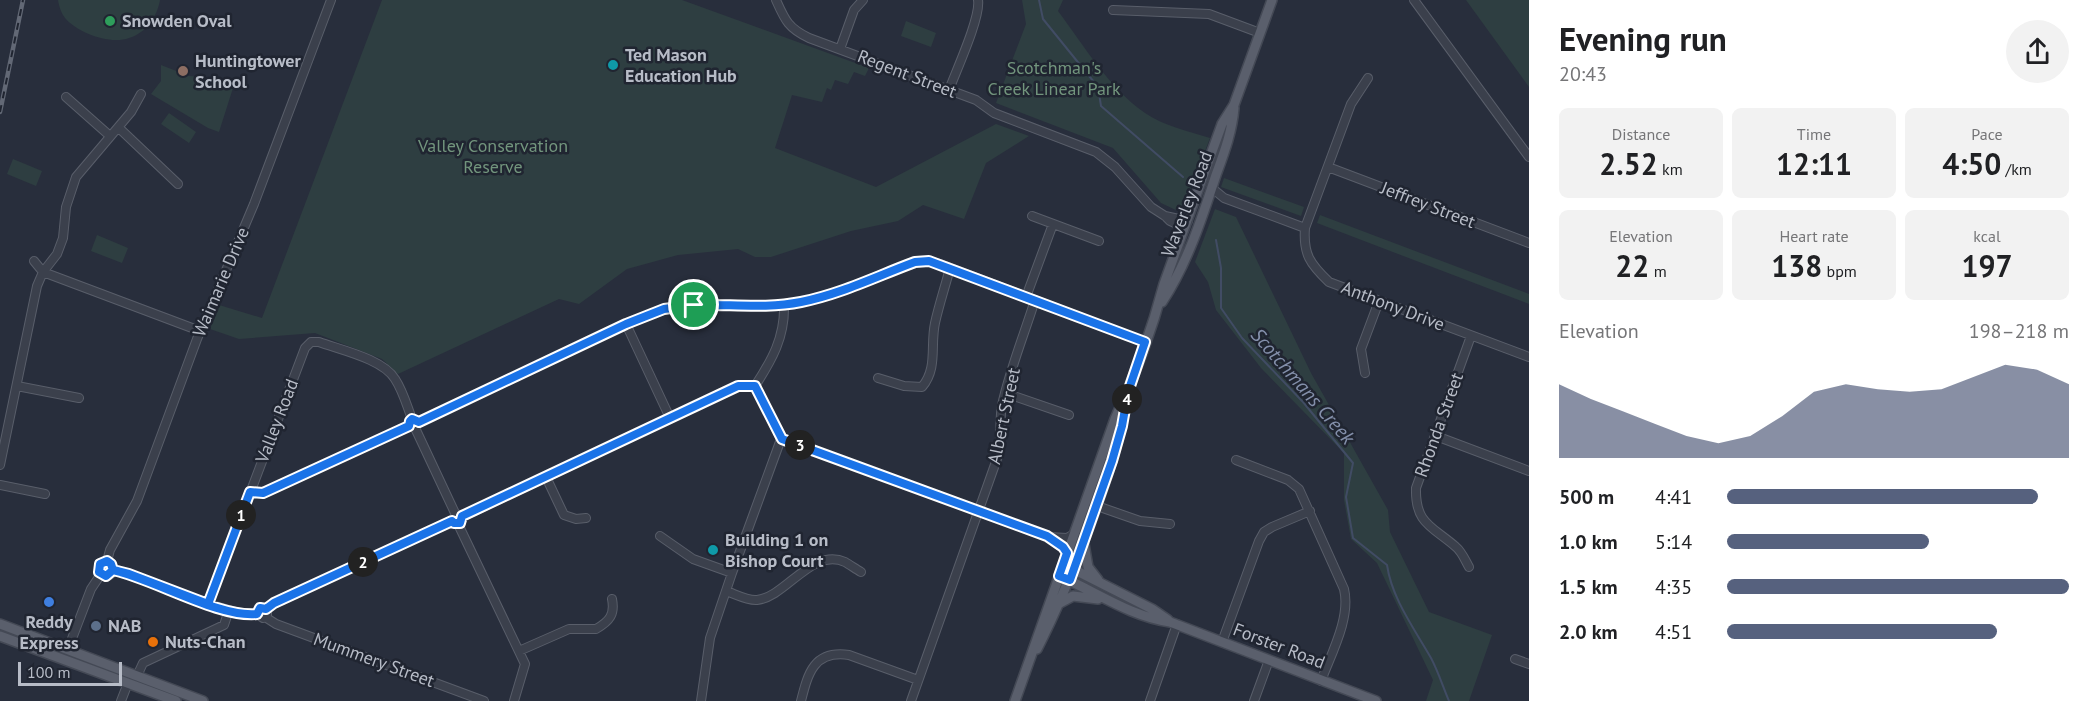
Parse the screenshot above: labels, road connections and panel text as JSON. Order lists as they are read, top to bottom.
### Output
{
  "streets": {
    "main road": ["Waverley Road", "Forster Road"],
    "street": [
      "Regent Street",
      "Jeffrey Street",
      "Waimarie Drive",
      "Anthony Drive",
      "Albert Street",
      "Valley Road",
      "Rhonda Street",
      "Mummery Street"
    ]
  },
  "crossings": [
    ["Regent Street", "Waverley Road"],
    ["Waverley Road", "Forster Road"],
    ["Waimarie Drive", "Mummery Street"],
    ["Anthony Drive", "Rhonda Street"],
    ["Valley Road", "Mummery Street"]
  ],
  "water": ["Scotchmans Creek"],
  "parks": ["Scotchman's Creek Linear Park", "Valley Conservation Reserve"],
  "places": [
    "Snowden Oval",
    "Ted Mason Education Hub",
    "Huntingtower School",
    "Building 1 on Bishop Court",
    "Reddy Express",
    "NAB",
    "Nuts-Chan"
  ],
  "scale_bar": "100 m",
  "page": {
    "heading": ["Evening run", "20:43"],
    "stats": [
      ["Distance", "2.52 km"],
      ["Time", "12:11"],
      ["Pace", "4:50 /km"],
      ["Elevation", "22 m"],
      ["Heart rate", "138 bpm"],
      ["kcal", "197"]
    ],
    "chart": ["Elevation", "198–218 m"],
    "pins": [
      "4",
      "3",
      "1",
      "2"
    ],
    "list": [
      {
        "name": "500 m",
        "note": "4:41"
      },
      {
        "name": "1.0 km",
        "note": "5:14"
      },
      {
        "name": "1.5 km",
        "note": "4:35"
      },
      {
        "name": "2.0 km",
        "note": "4:51"
      }
    ],
    "scale": "100 m"
  }
}
